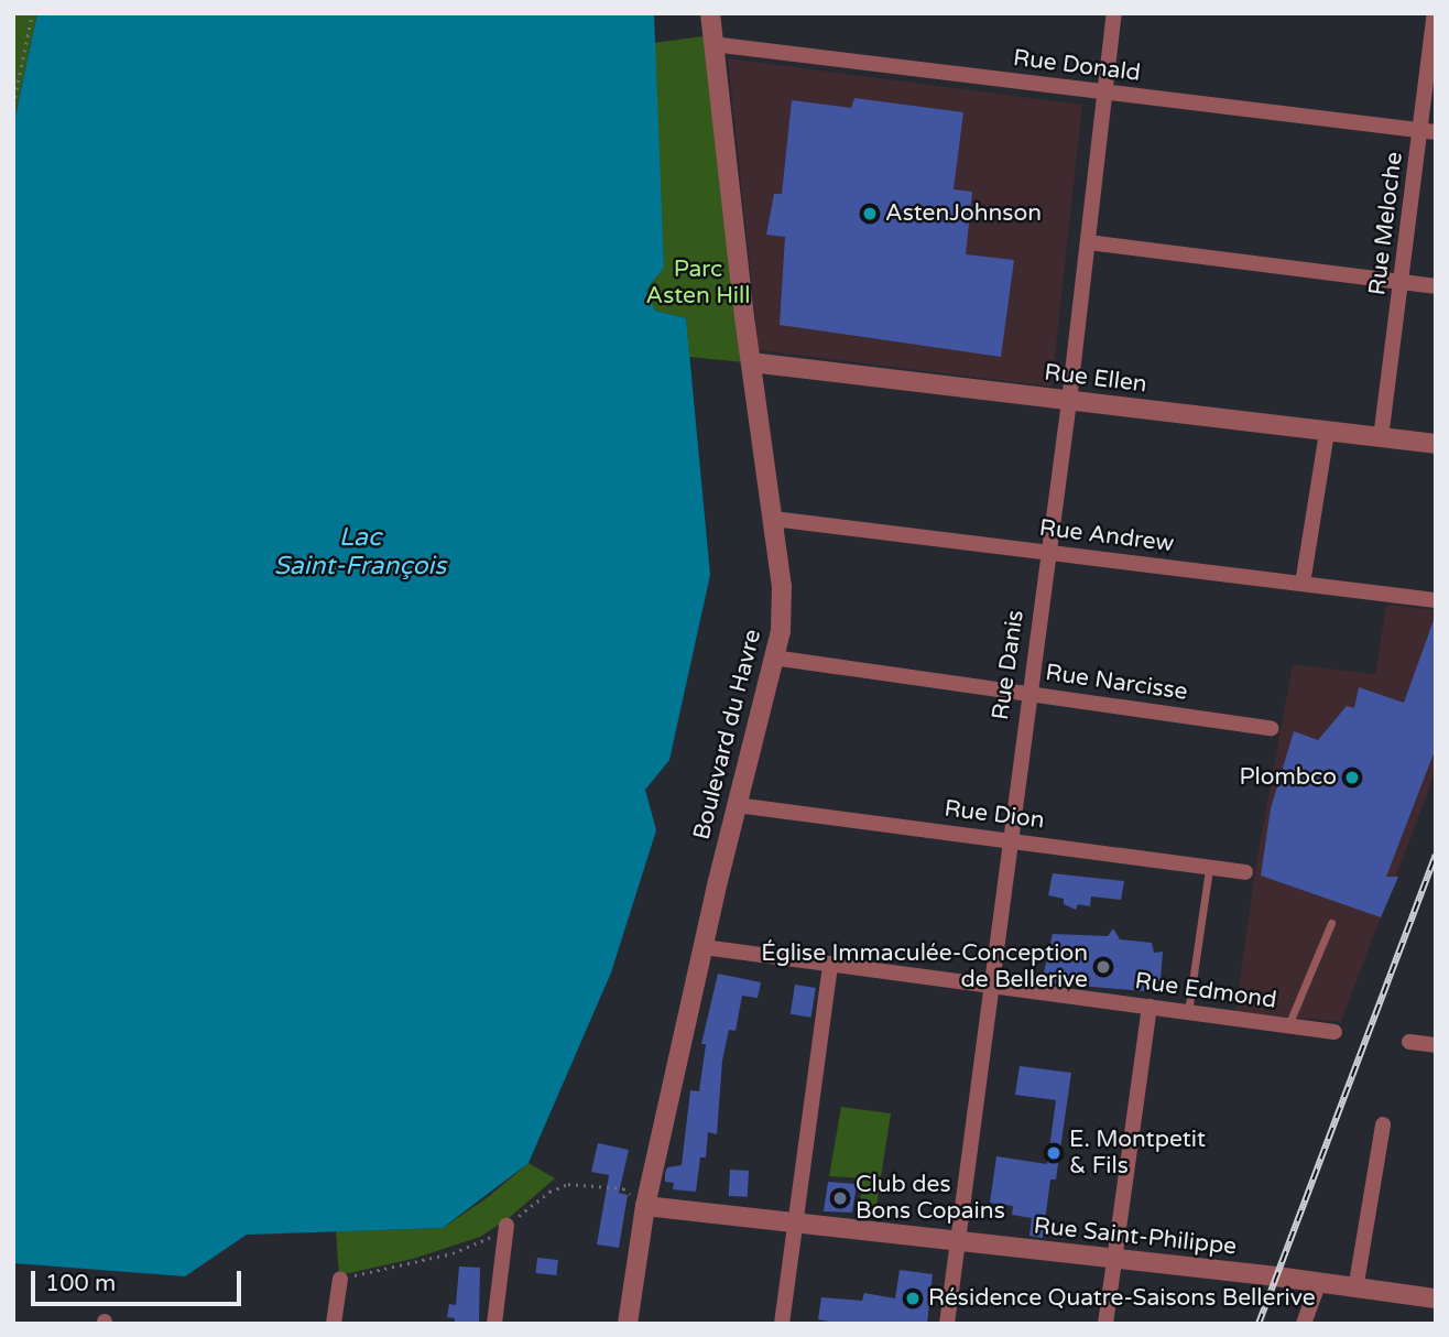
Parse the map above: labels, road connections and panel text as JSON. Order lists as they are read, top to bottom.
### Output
{
  "streets": {
    "street": [
      "Rue Donald",
      "Rue Meloche",
      "Rue Ellen",
      "Rue Andrew",
      "Rue Danis",
      "Rue Narcisse",
      "Boulevard du Havre",
      "Rue Dion",
      "Rue Edmond",
      "Rue Saint-Philippe"
    ]
  },
  "crossings": [
    ["Rue Donald", "Rue Meloche"],
    ["Rue Donald", "Rue Danis"],
    ["Rue Donald", "Boulevard du Havre"],
    ["Rue Meloche", "Rue Ellen"],
    ["Rue Ellen", "Rue Danis"],
    ["Rue Ellen", "Boulevard du Havre"],
    ["Rue Andrew", "Rue Danis"],
    ["Rue Andrew", "Boulevard du Havre"],
    ["Rue Danis", "Rue Narcisse"],
    ["Rue Danis", "Rue Dion"],
    ["Rue Danis", "Rue Edmond"],
    ["Rue Danis", "Rue Saint-Philippe"],
    ["Rue Narcisse", "Boulevard du Havre"],
    ["Boulevard du Havre", "Rue Dion"],
    ["Boulevard du Havre", "Rue Edmond"],
    ["Boulevard du Havre", "Rue Saint-Philippe"]
  ],
  "water": ["Lac Saint-François"],
  "parks": ["Parc Asten Hill"],
  "places": [
    "AstenJohnson",
    "Plombco",
    "Église Immaculée-Conception de Bellerive",
    "E. Montpetit & Fils",
    "Club des Bons Copains",
    "Résidence Quatre-Saisons Bellerive"
  ],
  "scale_bar": "100 m"
}
